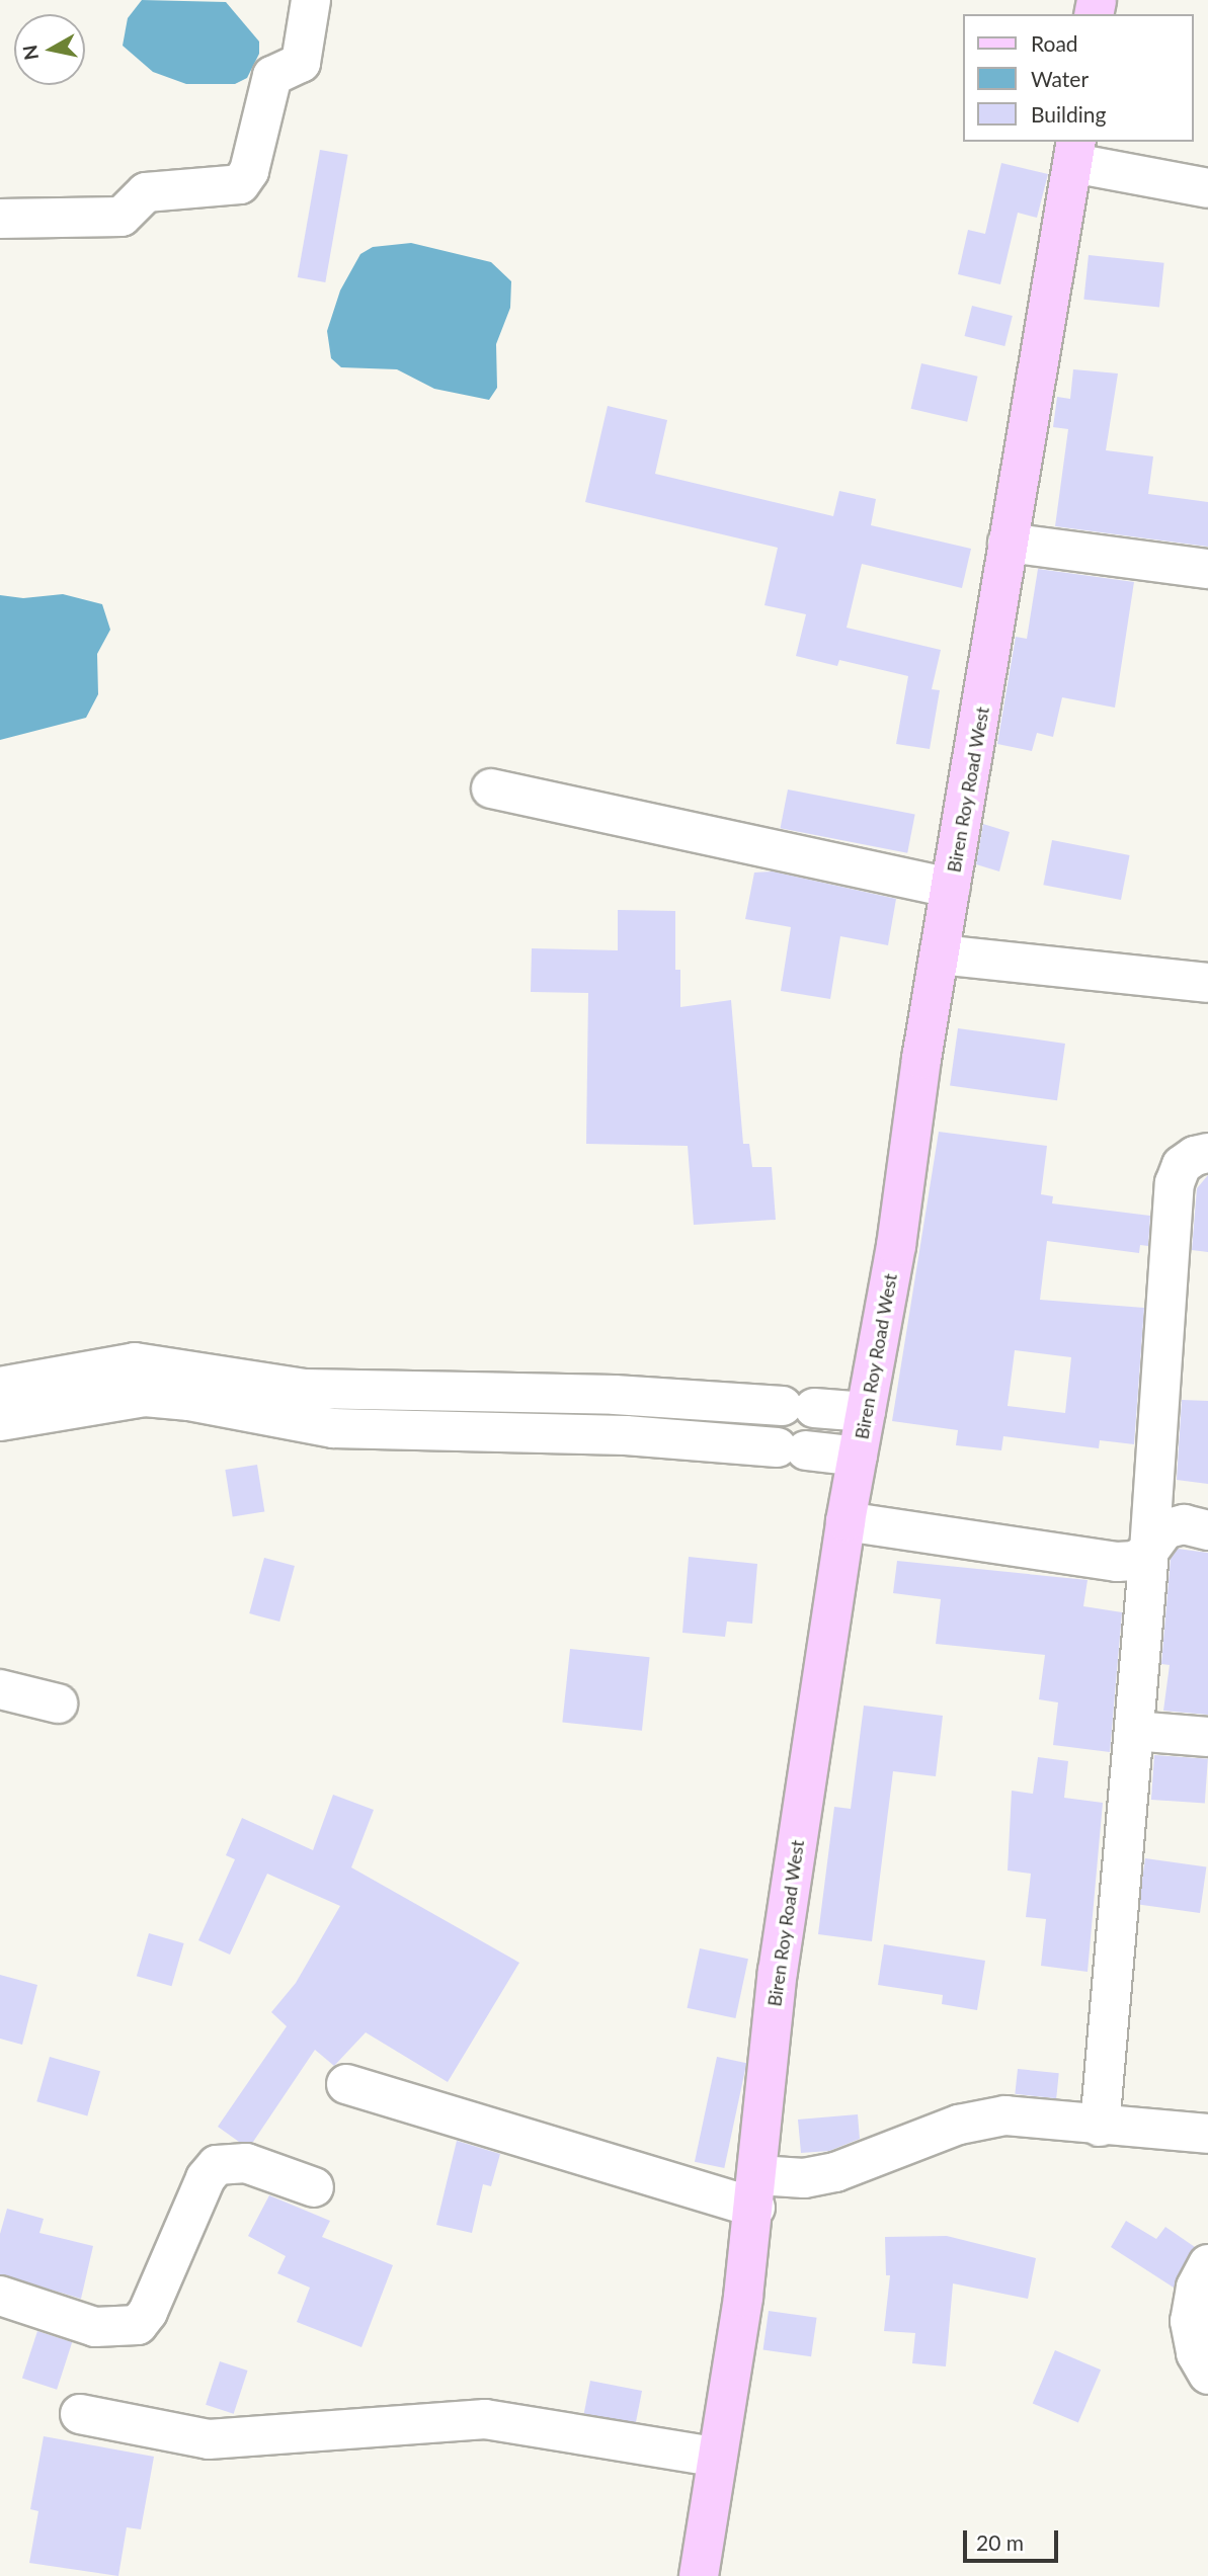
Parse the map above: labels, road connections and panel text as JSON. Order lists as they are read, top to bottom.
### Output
{
  "streets": {
    "main road": ["Biren Roy Road West"]
  },
  "legend": ["Road", "Water", "Building"],
  "scale_bar": "20 m",
  "north": "left"
}
